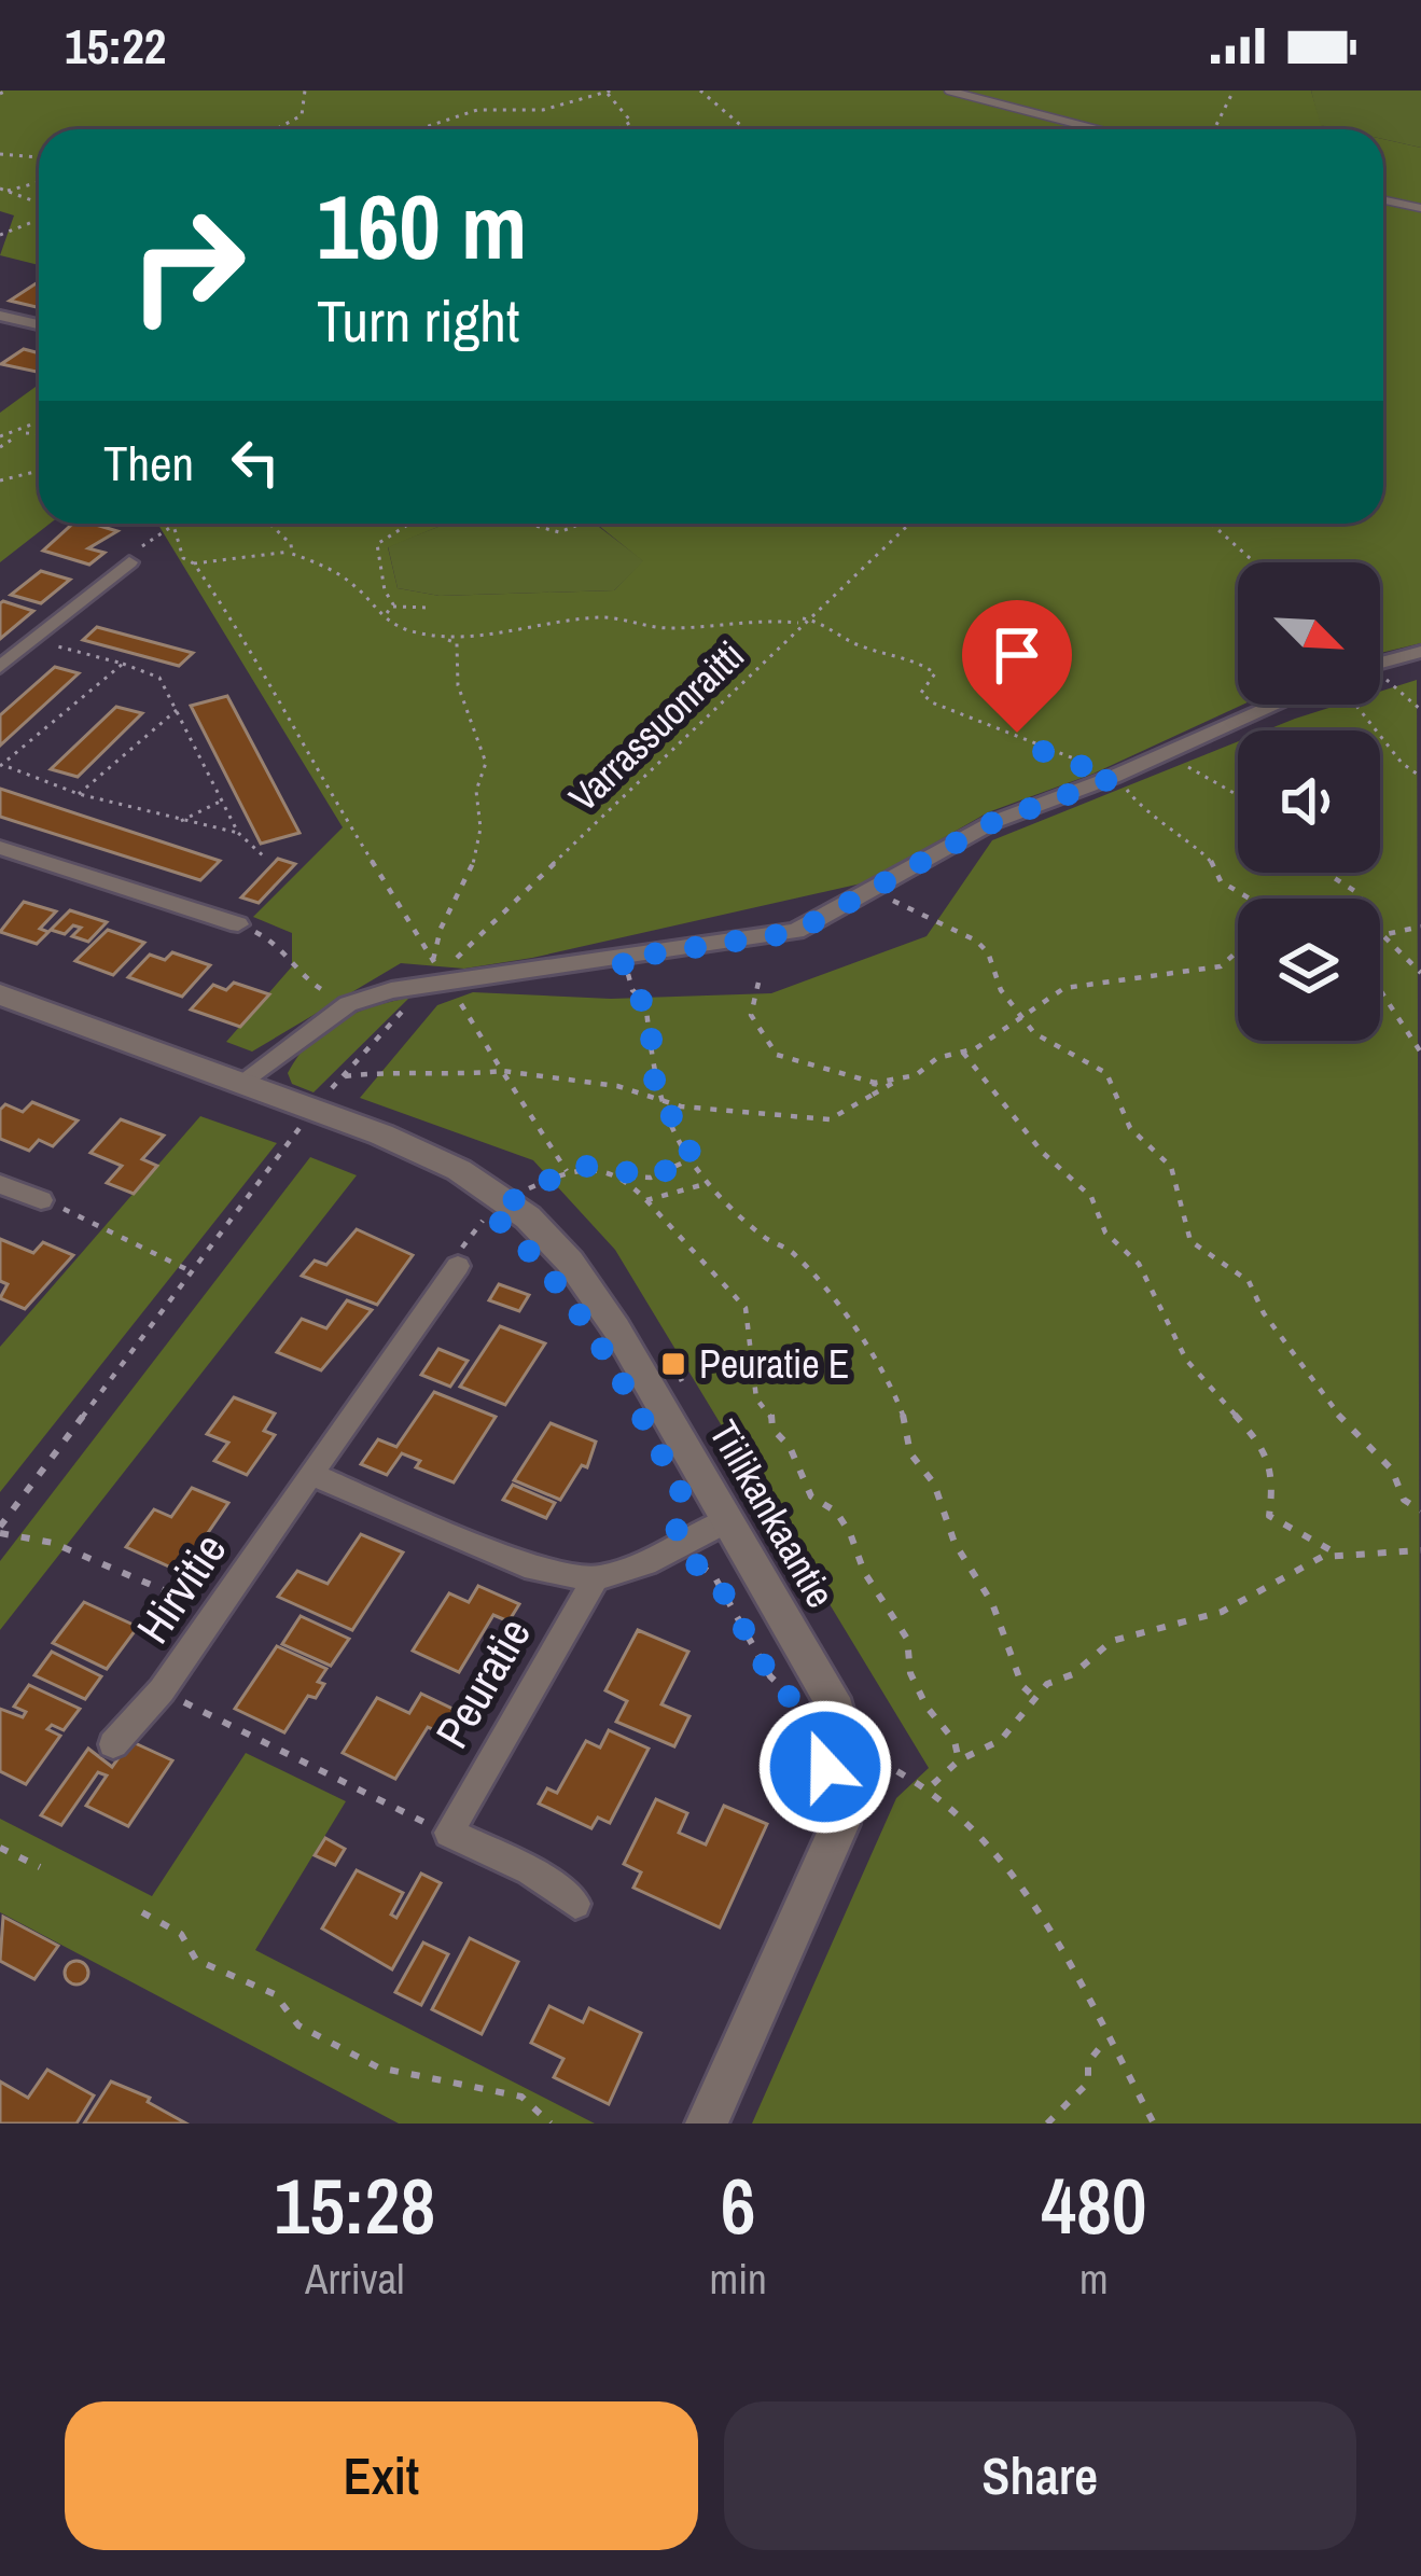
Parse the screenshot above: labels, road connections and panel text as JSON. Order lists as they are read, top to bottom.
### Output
{
  "streets": {
    "street": ["Tiilikankaantie", "Hirvitie", "Peuratie"],
    "path": ["Varrassuonraitti"]
  },
  "crossings": [
    ["Varrassuonraitti", "Tiilikankaantie"]
  ],
  "places": {
    "transit": ["Peuratie E"]
  },
  "north": "bottom right",
  "page": {
    "status": "15:22",
    "turn": ["160 m", "Turn right"],
    "then": "Then",
    "eta": [
      "15:28",
      "Arrival",
      "6",
      "min",
      "480",
      "m"
    ],
    "buttons": ["Exit", "Share"]
  }
}
